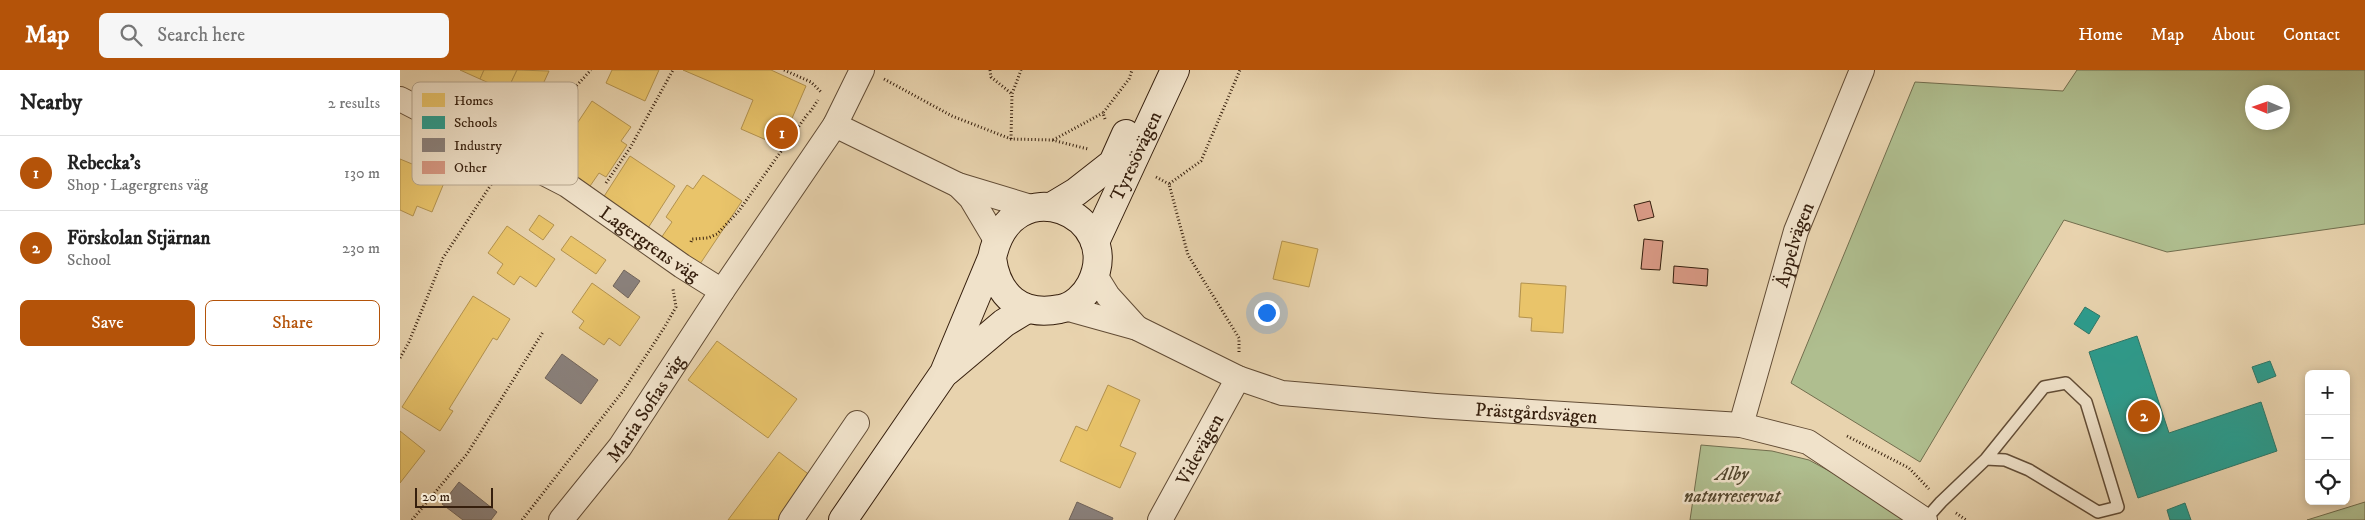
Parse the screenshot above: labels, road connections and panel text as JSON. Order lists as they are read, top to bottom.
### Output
{
  "streets": {
    "main road": ["Tyresövägen"],
    "street": [
      "Lagergrens väg",
      "Äppelvägen",
      "Maria Sofias väg",
      "Prästgårdsvägen",
      "Videvägen"
    ]
  },
  "crossings": [
    ["Tyresövägen", "Prästgårdsvägen"],
    ["Lagergrens väg", "Maria Sofias väg"],
    ["Äppelvägen", "Prästgårdsvägen"],
    ["Prästgårdsvägen", "Videvägen"]
  ],
  "parks": ["Alby naturreservat"],
  "legend": [
    "Homes",
    "Schools",
    "Industry",
    "Other"
  ],
  "scale_bar": "20 m",
  "north": "left",
  "page": {
    "header": "Map",
    "search": "Search here",
    "nav": [
      "Home",
      "Map",
      "About",
      "Contact"
    ],
    "heading": ["Nearby", "2 results"],
    "pins": ["1", "2"],
    "list": [
      {
        "mark": "1",
        "name": "Rebecka’s",
        "note": "Shop · Lagergrens väg",
        "value": "130 m"
      },
      {
        "mark": "2",
        "name": "Förskolan Stjärnan",
        "note": "School",
        "value": "230 m"
      }
    ],
    "buttons": ["Save", "Share"],
    "map_buttons": ["+", "−"],
    "scale": "20 m"
  }
}
